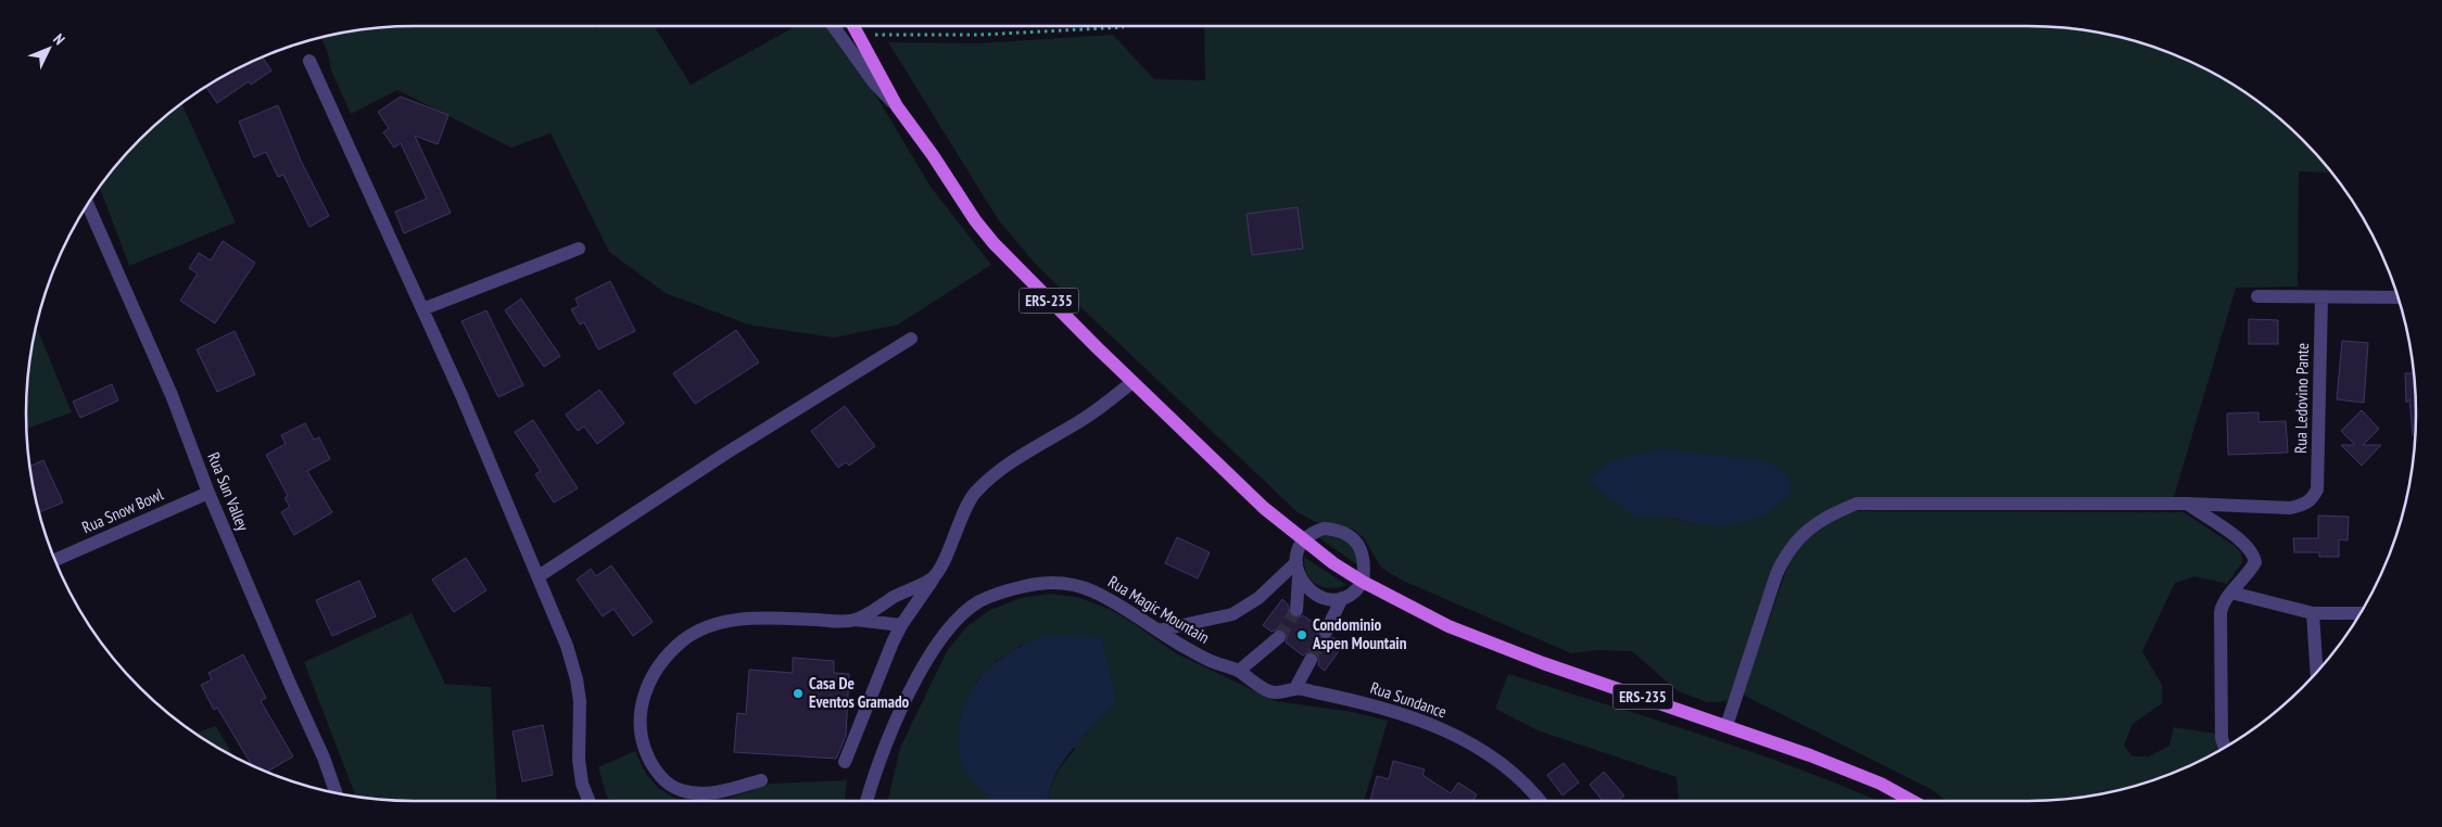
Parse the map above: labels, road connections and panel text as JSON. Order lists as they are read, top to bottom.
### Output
{
  "streets": {
    "main road": ["ERS-235"],
    "street": [
      "Rua Ledovino Pante",
      "Rua Sun Valley",
      "Rua Snow Bowl",
      "Rua Magic Mountain",
      "Rua Sundance"
    ]
  },
  "crossings": [
    ["Rua Sun Valley", "Rua Snow Bowl"],
    ["Rua Magic Mountain", "Rua Sundance"]
  ],
  "places": ["Condominio Aspen Mountain", "Casa De Eventos Gramado"],
  "north": "top right"
}
